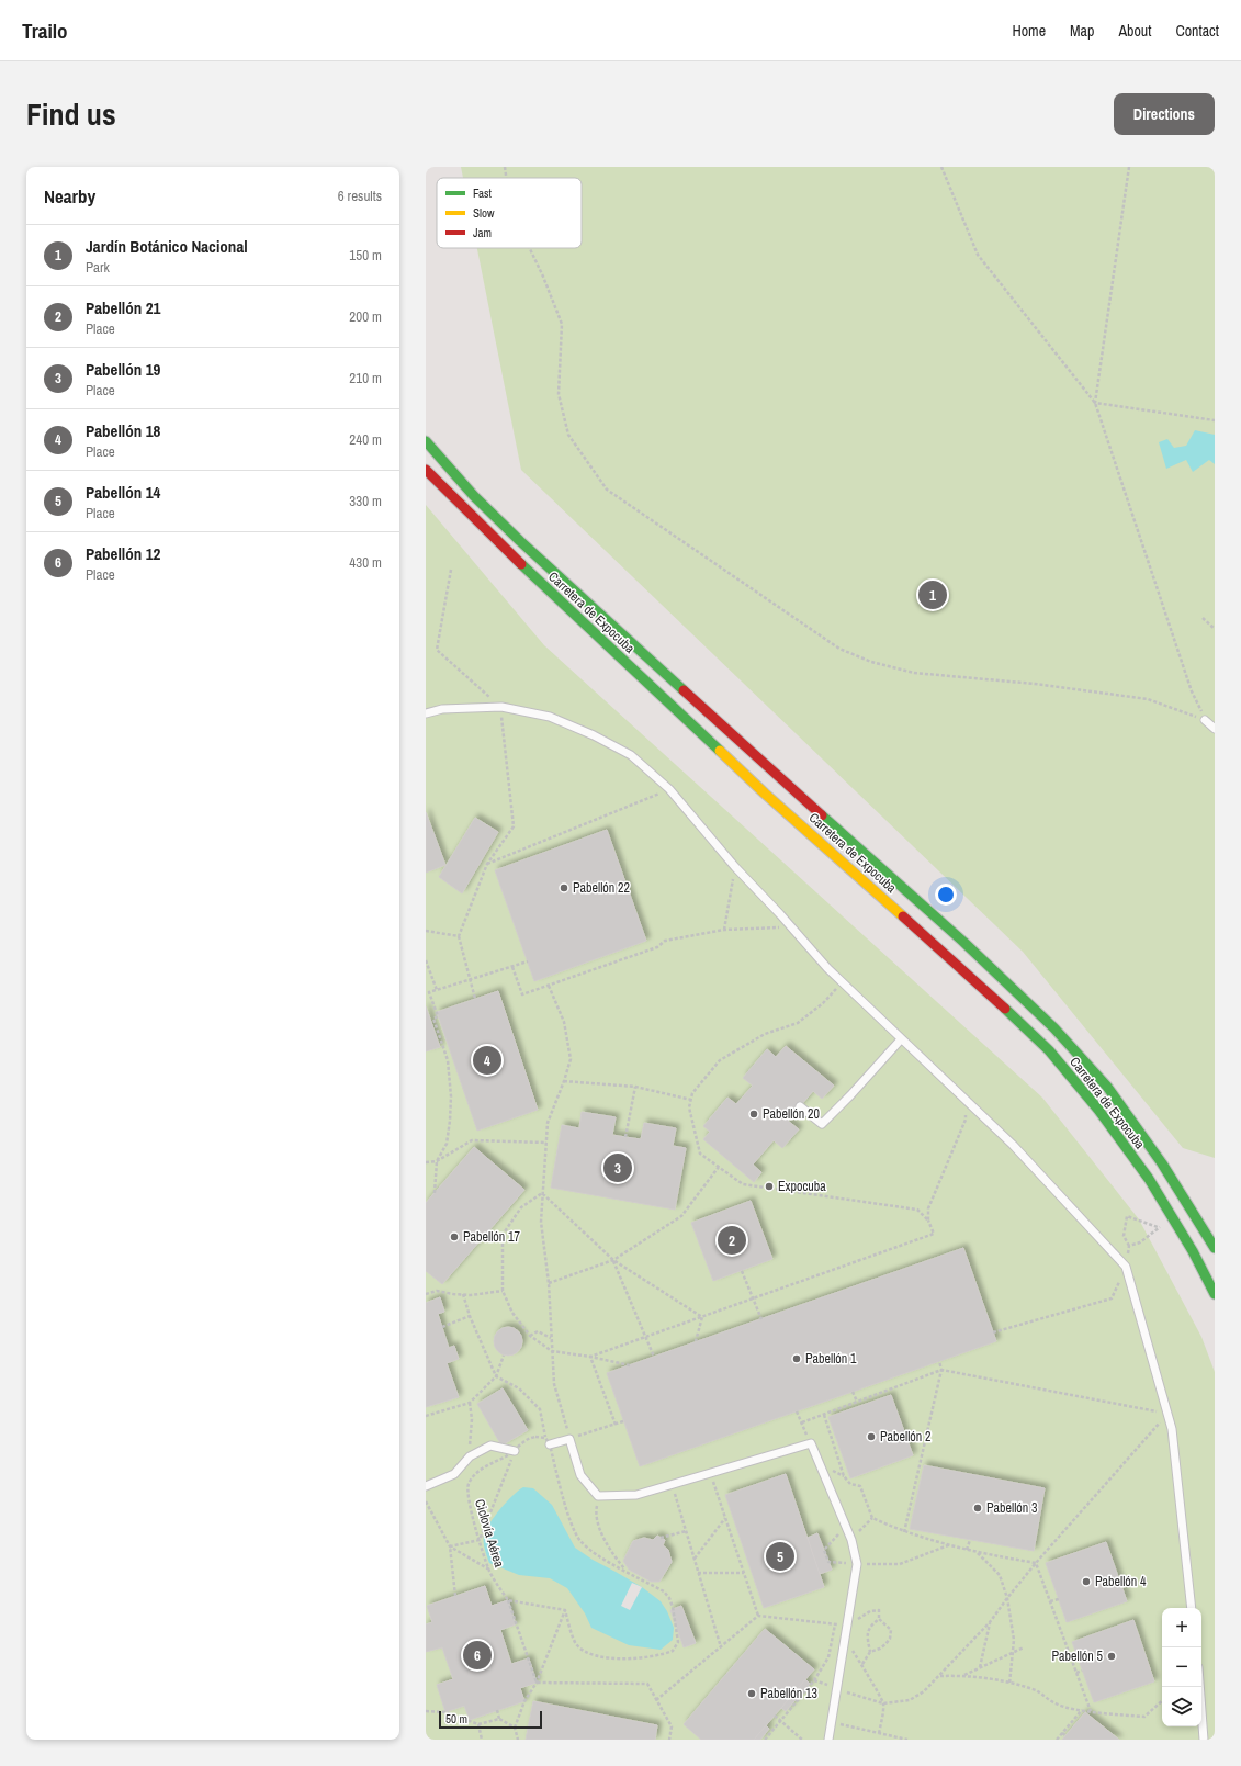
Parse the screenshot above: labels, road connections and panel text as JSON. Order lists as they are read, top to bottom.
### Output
{
  "streets": {
    "main road": ["Carretera de Expocuba"],
    "path": ["Ciclovía Aérea"]
  },
  "places": [
    "Pabellón 22",
    "Pabellón 20",
    "Expocuba",
    "Pabellón 17",
    "Pabellón 1",
    "Pabellón 2",
    "Pabellón 3",
    "Pabellón 4",
    "Pabellón 5",
    "Pabellón 13"
  ],
  "legend": ["Fast", "Slow", "Jam"],
  "scale_bar": "50 m",
  "page": {
    "header": "Trailo",
    "nav": [
      "Home",
      "Map",
      "About",
      "Contact"
    ],
    "title": "Find us",
    "buttons": "Directions",
    "heading": ["Nearby", "6 results"],
    "list": [
      {
        "mark": "1",
        "name": "Jardín Botánico Nacional",
        "note": "Park",
        "value": "150 m"
      },
      {
        "mark": "2",
        "name": "Pabellón 21",
        "note": "Place",
        "value": "200 m"
      },
      {
        "mark": "3",
        "name": "Pabellón 19",
        "note": "Place",
        "value": "210 m"
      },
      {
        "mark": "4",
        "name": "Pabellón 18",
        "note": "Place",
        "value": "240 m"
      },
      {
        "mark": "5",
        "name": "Pabellón 14",
        "note": "Place",
        "value": "330 m"
      },
      {
        "mark": "6",
        "name": "Pabellón 12",
        "note": "Place",
        "value": "430 m"
      }
    ],
    "pins": [
      "1",
      "4",
      "3",
      "2",
      "5",
      "6"
    ],
    "map_buttons": ["+", "−"],
    "scale": "50 m"
  }
}
